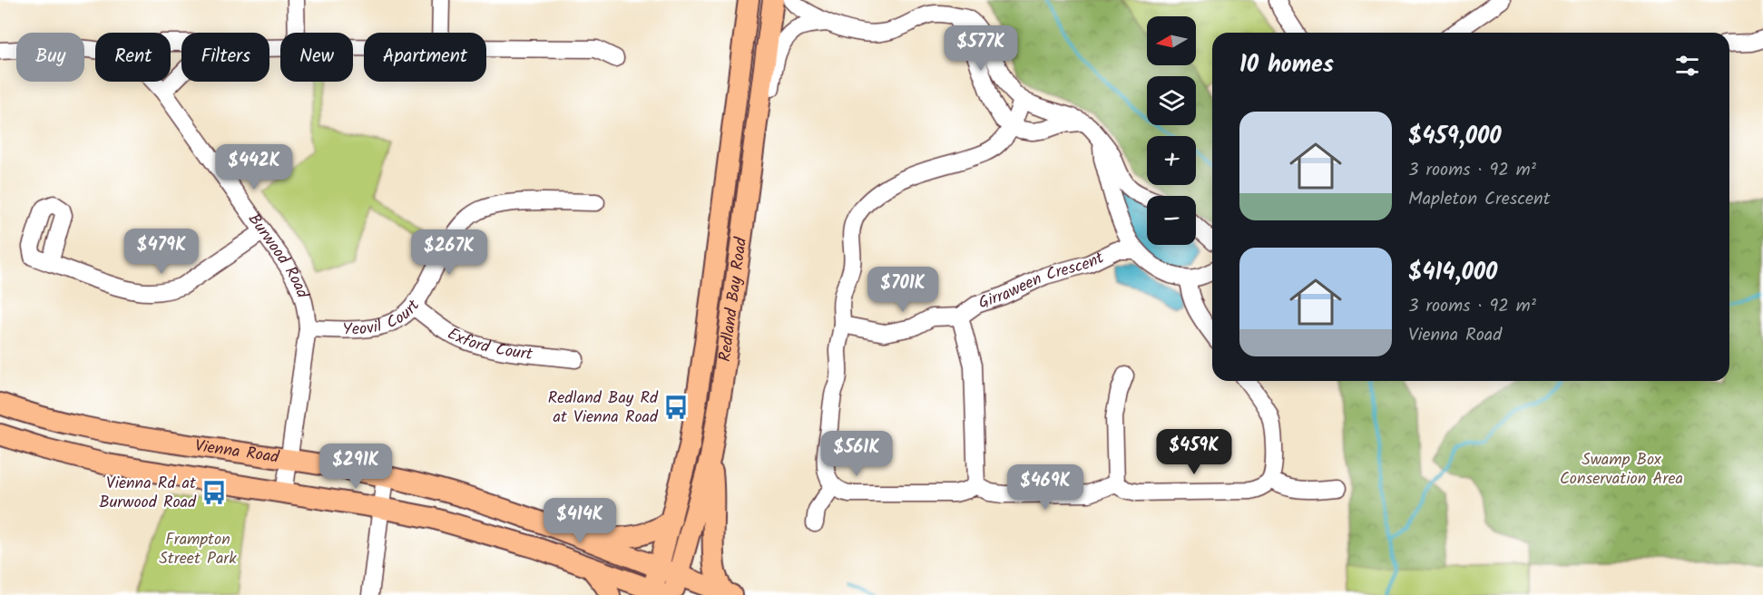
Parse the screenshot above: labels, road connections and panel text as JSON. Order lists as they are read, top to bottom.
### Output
{
  "streets": {
    "main road": ["Redland Bay Road", "Vienna Road"],
    "street": [
      "Burwood Road",
      "Girraween Crescent",
      "Yeovil Court",
      "Exford Court"
    ]
  },
  "crossings": [
    ["Burwood Road", "Yeovil Court"],
    ["Burwood Road", "Vienna Road"],
    ["Redland Bay Road", "Vienna Road"],
    ["Yeovil Court", "Exford Court"]
  ],
  "parks": ["Swamp Box Conservation Area", "Frampton Street Park"],
  "places": {
    "bus stop": ["Redland Bay Rd at Vienna Road", "Vienna Rd at Burwood Road"]
  },
  "north": "left",
  "page": {
    "map_buttons": ["+", "−"],
    "price": [
      "$577K",
      "$442K",
      "$479K",
      "$267K",
      "$701K",
      "$459K",
      "$561K",
      "$291K",
      "$469K",
      "$414K"
    ],
    "chip": [
      "Buy",
      "Rent",
      "Filters",
      "New",
      "Apartment"
    ],
    "heading": "10 homes",
    "list": [
      {
        "name": "$459,000",
        "note": "3 rooms · 92 m² · Mapleton Crescent"
      },
      {
        "name": "$414,000",
        "note": "3 rooms · 92 m² · Vienna Road"
      }
    ]
  }
}
